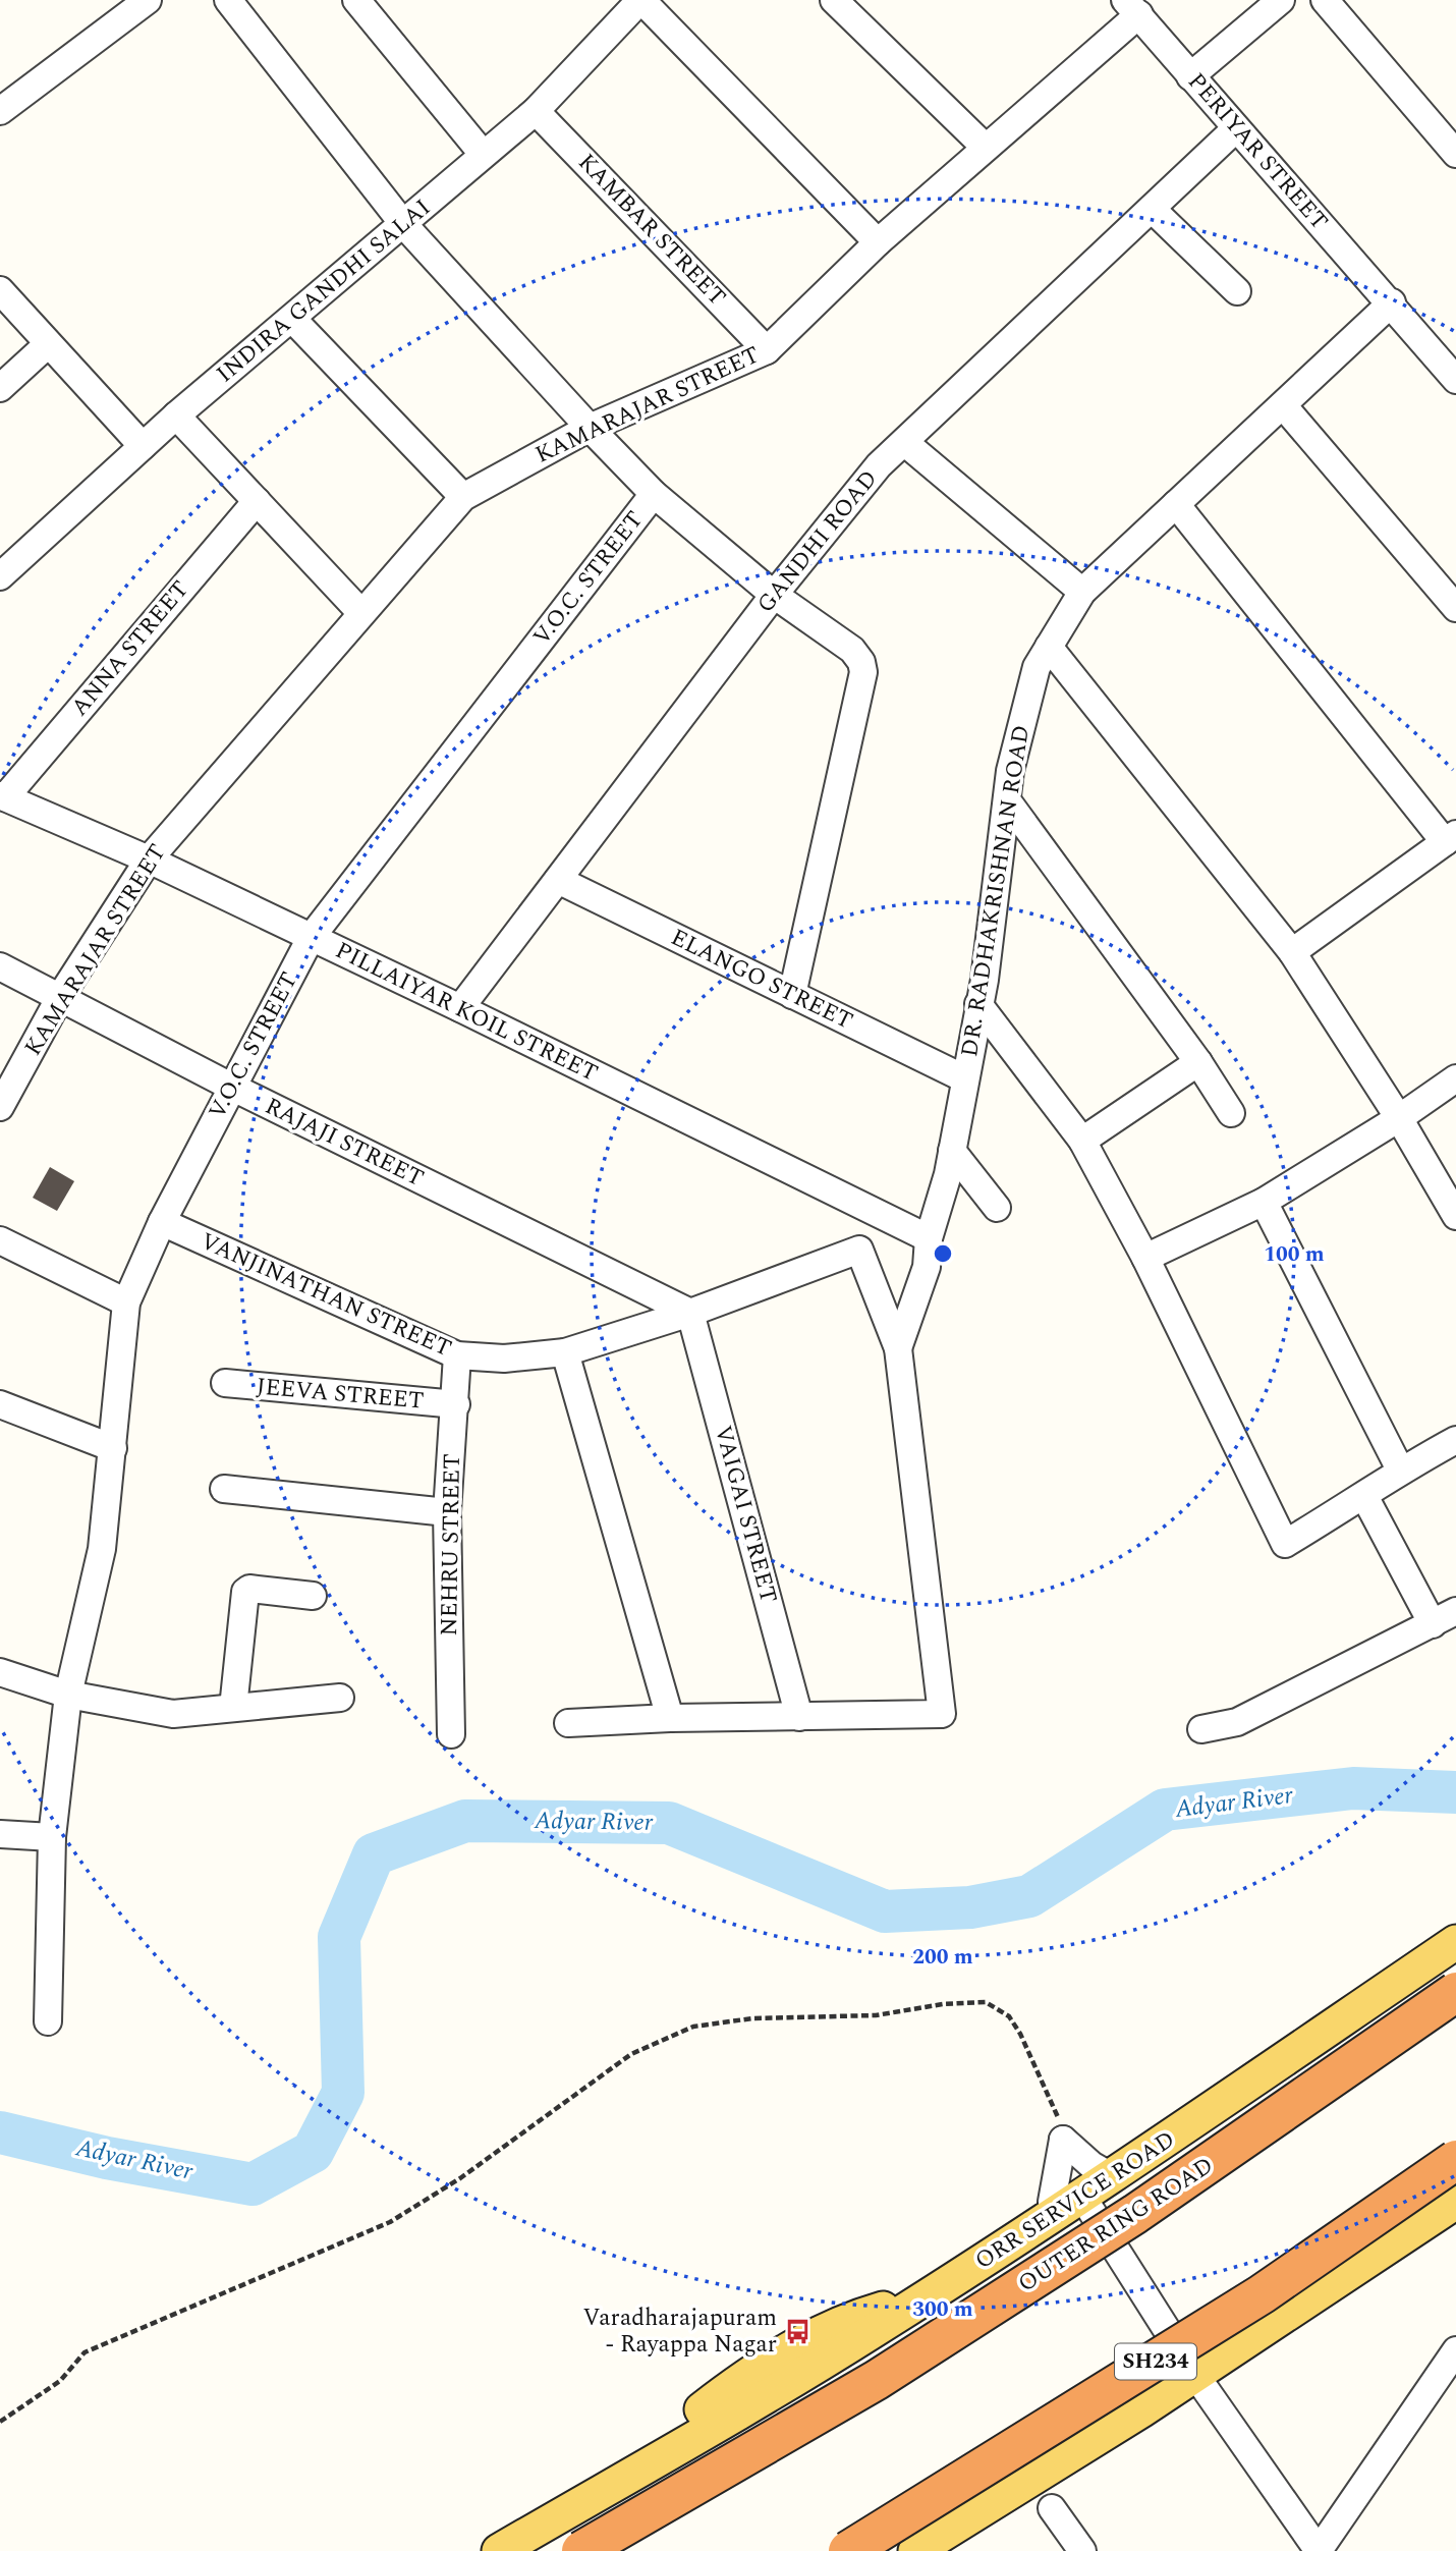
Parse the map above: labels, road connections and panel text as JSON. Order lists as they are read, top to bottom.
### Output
{
  "streets": {
    "highway": ["OUTER RING ROAD", "SH234"],
    "main road": ["ORR SERVICE ROAD"],
    "street": [
      "PERIYAR STREET",
      "KAMBAR STREET",
      "INDIRA GANDHI SALAI",
      "KAMARAJAR STREET",
      "GANDHI ROAD",
      "V.O.C. STREET",
      "ANNA STREET",
      "DR. RADHAKRISHNAN ROAD",
      "ELANGO STREET",
      "PILLAIYAR KOIL STREET",
      "RAJAJI STREET",
      "VANJINATHAN STREET",
      "JEEVA STREET",
      "VAIGAI STREET",
      "NEHRU STREET"
    ]
  },
  "crossings": [
    ["PERIYAR STREET", "KAMARAJAR STREET"],
    ["PERIYAR STREET", "GANDHI ROAD"],
    ["PERIYAR STREET", "DR. RADHAKRISHNAN ROAD"],
    ["KAMBAR STREET", "INDIRA GANDHI SALAI"],
    ["KAMBAR STREET", "KAMARAJAR STREET"],
    ["KAMARAJAR STREET", "PILLAIYAR KOIL STREET"],
    ["KAMARAJAR STREET", "RAJAJI STREET"],
    ["GANDHI ROAD", "ELANGO STREET"],
    ["GANDHI ROAD", "PILLAIYAR KOIL STREET"],
    ["V.O.C. STREET", "PILLAIYAR KOIL STREET"],
    ["V.O.C. STREET", "RAJAJI STREET"],
    ["V.O.C. STREET", "VANJINATHAN STREET"],
    ["ANNA STREET", "PILLAIYAR KOIL STREET"],
    ["DR. RADHAKRISHNAN ROAD", "ELANGO STREET"],
    ["DR. RADHAKRISHNAN ROAD", "PILLAIYAR KOIL STREET"],
    ["DR. RADHAKRISHNAN ROAD", "VANJINATHAN STREET"],
    ["RAJAJI STREET", "VANJINATHAN STREET"],
    ["RAJAJI STREET", "VAIGAI STREET"],
    ["VANJINATHAN STREET", "VAIGAI STREET"],
    ["VANJINATHAN STREET", "NEHRU STREET"],
    ["JEEVA STREET", "NEHRU STREET"]
  ],
  "water": ["Adyar River"],
  "places": {
    "bus stop": ["Varadharajapuram - Rayappa Nagar"]
  },
  "rings": ["100 m", "200 m", "300 m"]
}
